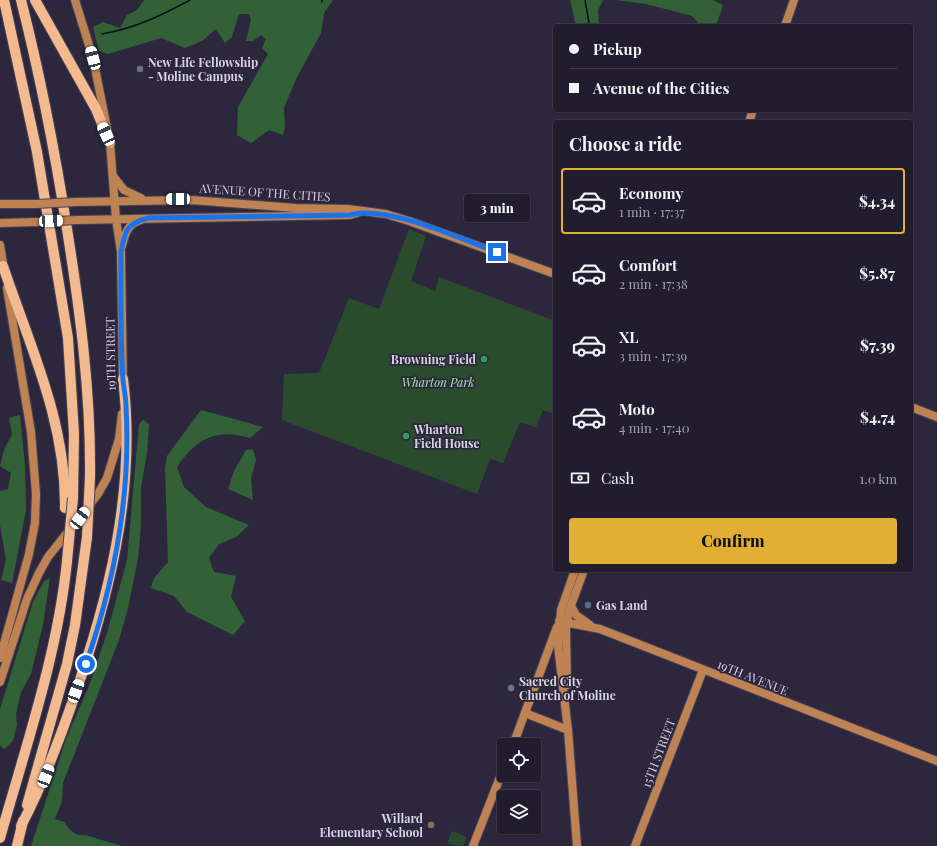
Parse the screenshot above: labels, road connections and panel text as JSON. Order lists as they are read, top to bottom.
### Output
{
  "streets": {
    "main road": [
      "AVENUE OF THE CITIES",
      "19TH STREET",
      "19TH AVENUE",
      "15TH STREET"
    ]
  },
  "crossings": [
    ["AVENUE OF THE CITIES", "19TH STREET"],
    ["19TH AVENUE", "15TH STREET"]
  ],
  "parks": ["Wharton Park"],
  "places": [
    "New Life Fellowship - Moline Campus",
    "Browning Field",
    "Wharton Field House",
    "Gas Land",
    "Sacred City Church of Moline",
    "Willard Elementary School"
  ],
  "page": {
    "banner": ["Pickup", "Avenue of the Cities"],
    "heading": "Choose a ride",
    "list": [
      {
        "name": "Economy",
        "note": "1 min · 17:37",
        "value": "$4.34"
      },
      {
        "name": "Comfort",
        "note": "2 min · 17:38",
        "value": "$5.87"
      },
      {
        "name": "XL",
        "note": "3 min · 17:39",
        "value": "$7.39"
      },
      {
        "name": "Moto",
        "note": "4 min · 17:40",
        "value": "$4.74"
      }
    ],
    "bubble": "3 min",
    "pay": ["Cash", "1.0 km"],
    "buttons": "Confirm"
  }
}
